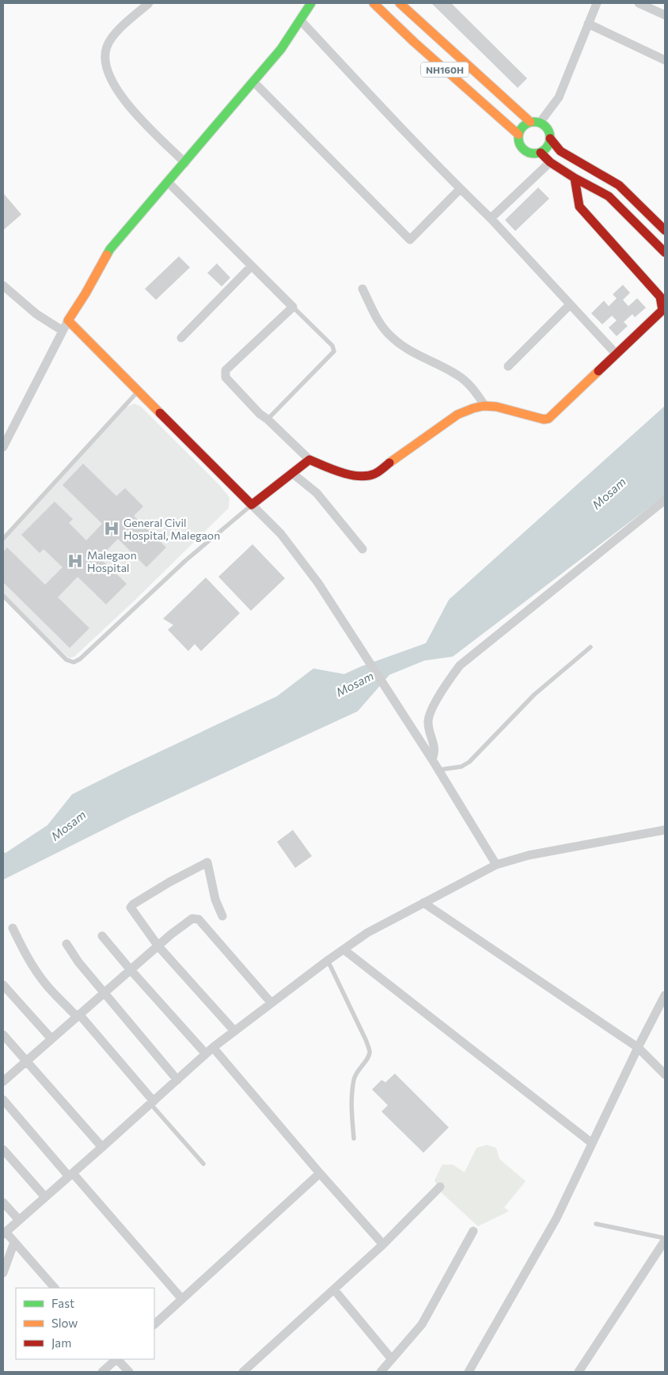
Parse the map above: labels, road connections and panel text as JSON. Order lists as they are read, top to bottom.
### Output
{
  "streets": {
    "main road": ["NH160H"]
  },
  "water": ["Mosam"],
  "places": {
    "hospital": ["General Civil Hospital, Malegaon", "Malegaon Hospital"]
  },
  "legend": ["Fast", "Slow", "Jam"]
}
